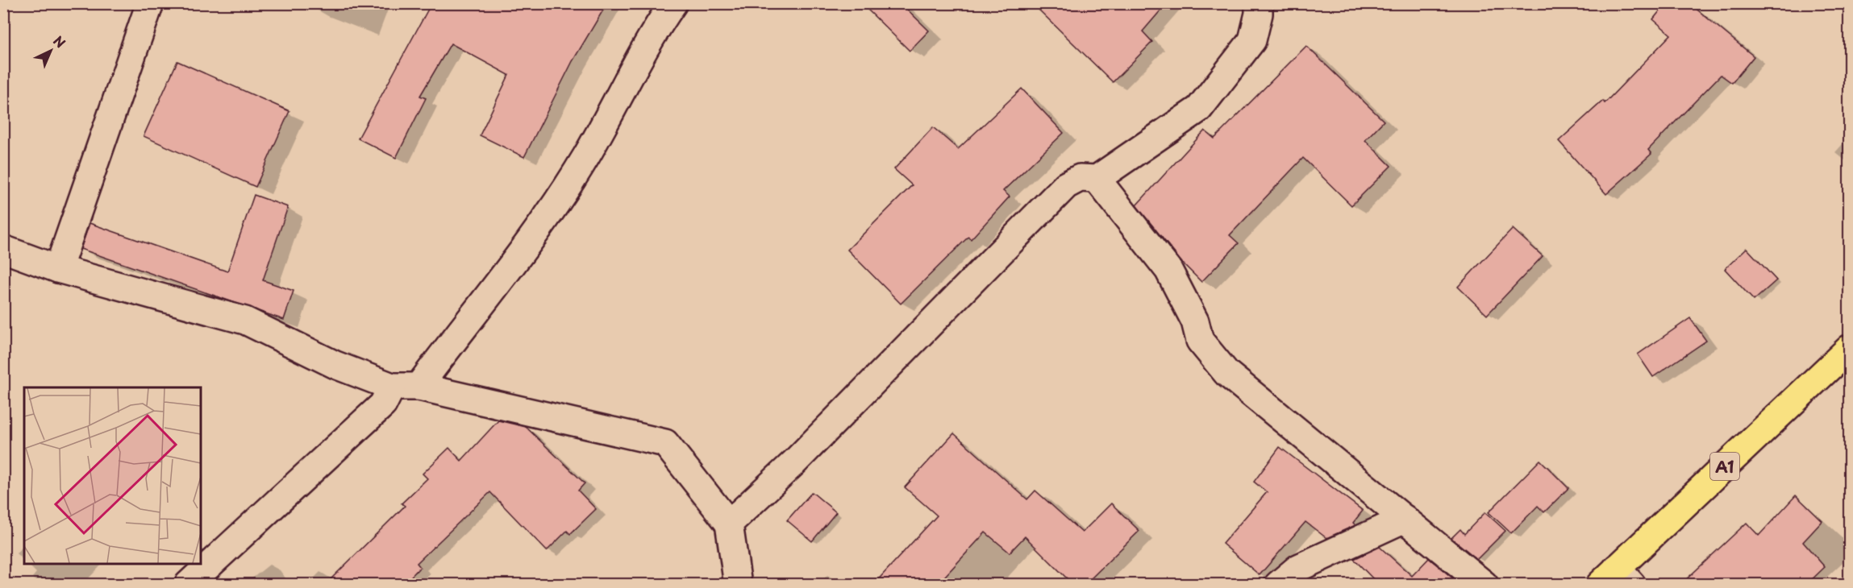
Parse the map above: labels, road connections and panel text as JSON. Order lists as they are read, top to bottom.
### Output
{
  "streets": {
    "highway": ["A1"]
  },
  "north": "top right"
}
